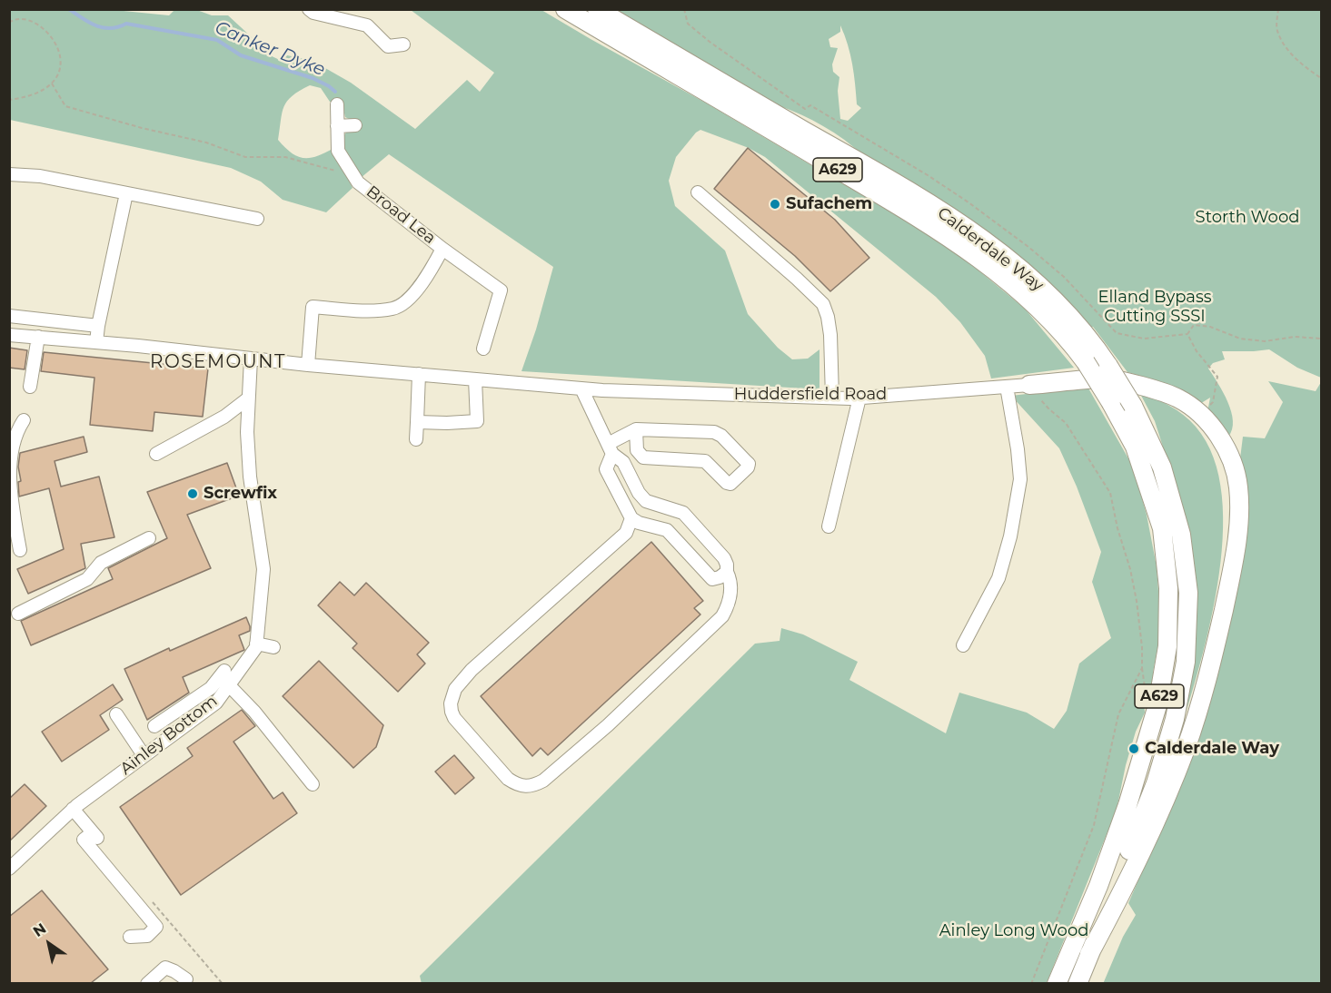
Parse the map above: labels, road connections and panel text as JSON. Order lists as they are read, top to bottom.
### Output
{
  "streets": {
    "highway": ["A629", "Calderdale Way"],
    "street": ["Broad Lea", "Huddersfield Road", "Ainley Bottom"]
  },
  "crossings": [
    ["Broad Lea", "Huddersfield Road"],
    ["Huddersfield Road", "Ainley Bottom"]
  ],
  "districts": ["ROSEMOUNT"],
  "water": ["Canker Dyke"],
  "parks": ["Storth Wood", "Elland Bypass Cutting SSSI", "Ainley Long Wood"],
  "places": ["Sufachem", "Screwfix", "Calderdale Way"],
  "north": "top left"
}
